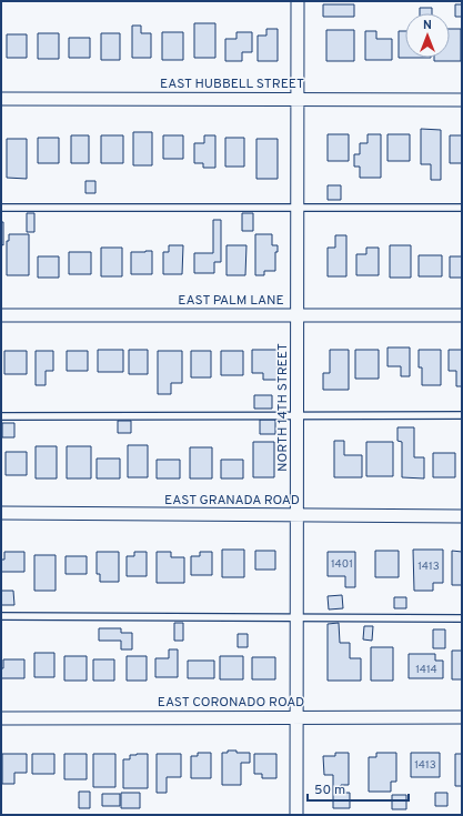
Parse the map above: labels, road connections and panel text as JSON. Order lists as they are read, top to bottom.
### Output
{
  "streets": {
    "street": [
      "EAST HUBBELL STREET",
      "EAST PALM LANE",
      "NORTH 14TH STREET",
      "EAST GRANADA ROAD",
      "EAST CORONADO ROAD"
    ]
  },
  "crossings": [
    ["EAST HUBBELL STREET", "NORTH 14TH STREET"],
    ["EAST PALM LANE", "NORTH 14TH STREET"],
    ["NORTH 14TH STREET", "EAST GRANADA ROAD"],
    ["NORTH 14TH STREET", "EAST CORONADO ROAD"]
  ],
  "house_numbers": [
    "1401",
    "1413",
    "1414",
    "1413"
  ],
  "scale_bar": "50 m",
  "north": "top"
}
